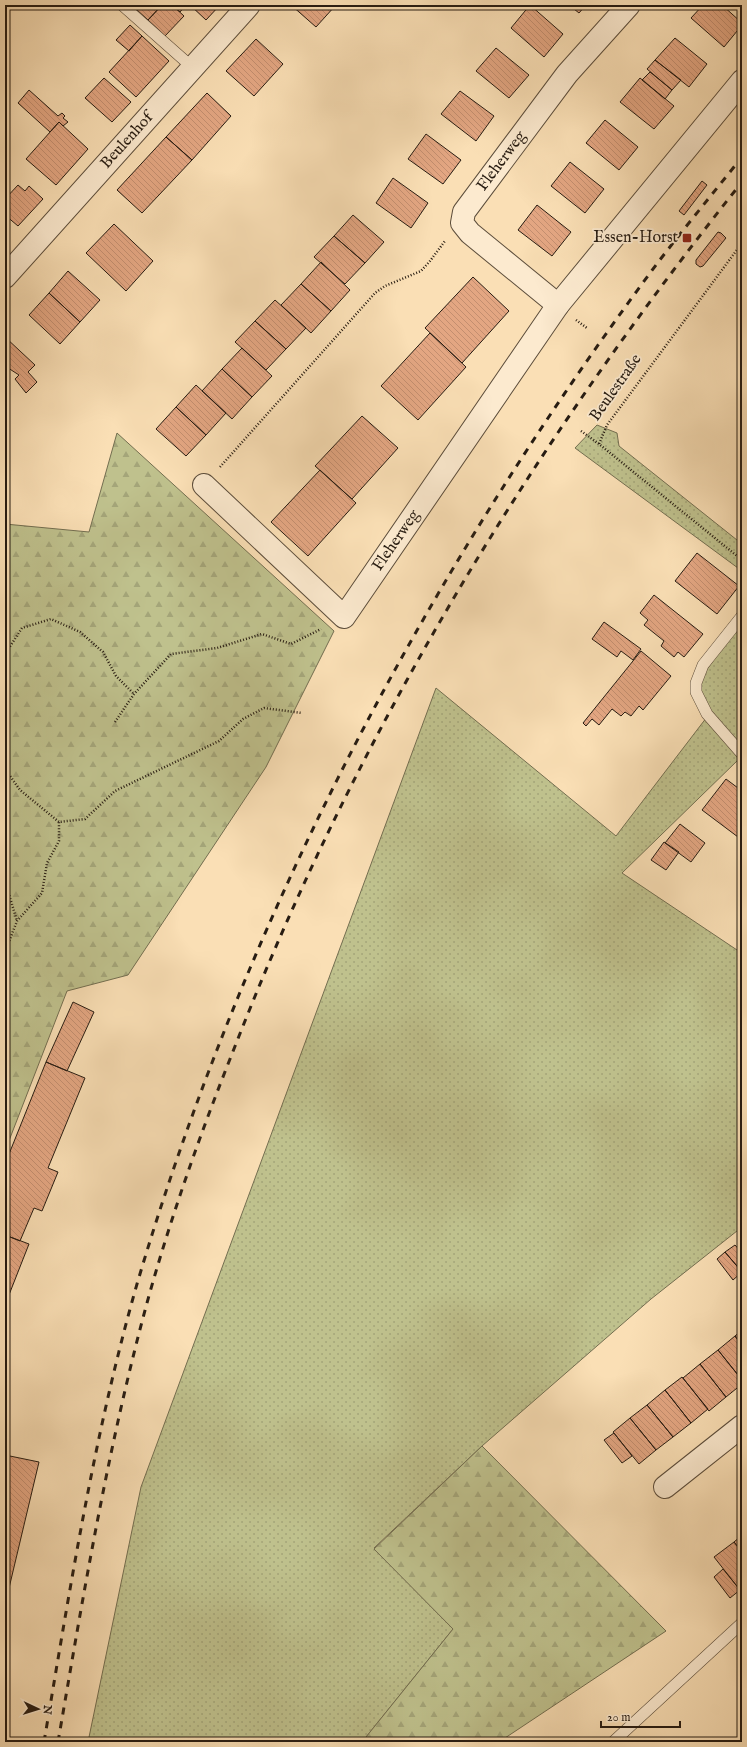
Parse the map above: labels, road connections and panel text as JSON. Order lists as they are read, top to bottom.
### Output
{
  "streets": {
    "street": ["Beulenhof", "Fleherweg"],
    "path": ["Beulestraße"]
  },
  "places": {
    "transit": ["Essen-Horst"]
  },
  "scale_bar": "20 m",
  "north": "right"
}
